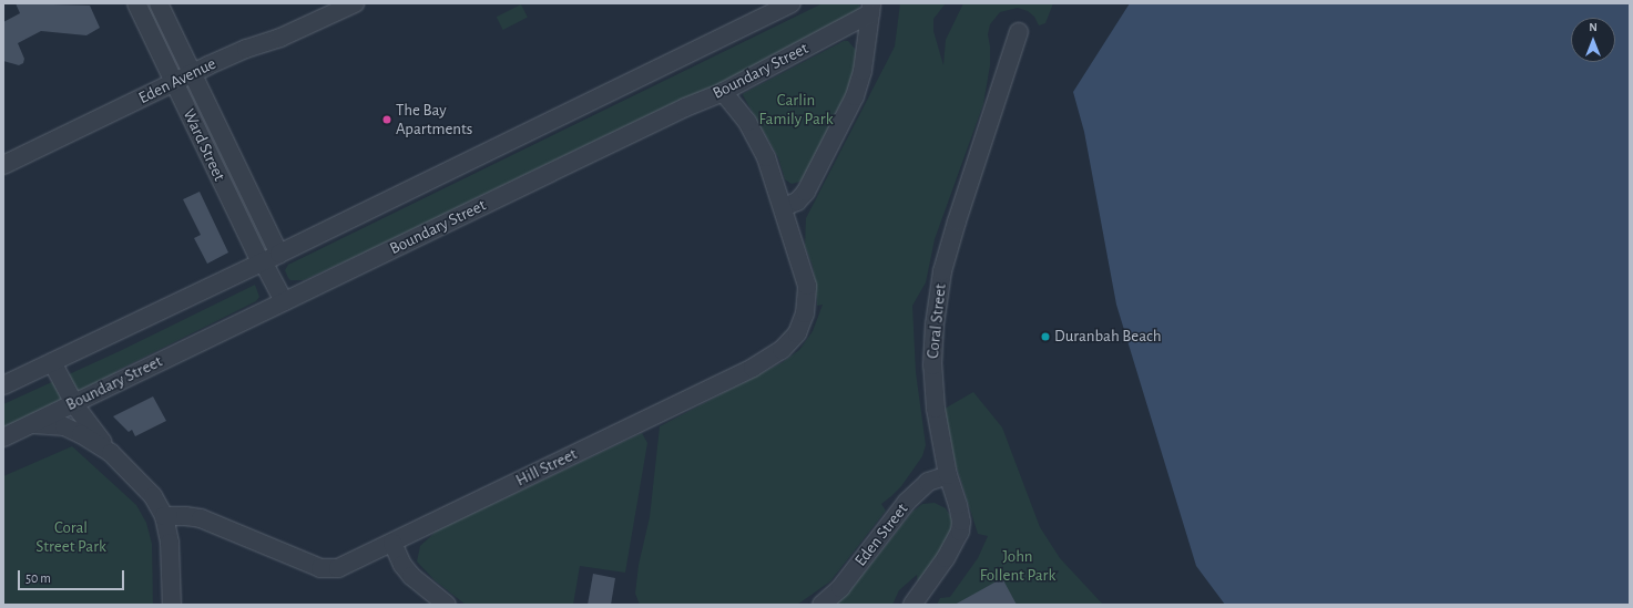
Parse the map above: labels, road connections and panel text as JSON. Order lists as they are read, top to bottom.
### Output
{
  "streets": {
    "street": [
      "Boundary Street",
      "Eden Avenue",
      "Ward Street",
      "Coral Street",
      "Hill Street",
      "Eden Street"
    ]
  },
  "crossings": [
    ["Boundary Street", "Ward Street"],
    ["Boundary Street", "Hill Street"],
    ["Eden Avenue", "Ward Street"],
    ["Coral Street", "Eden Street"]
  ],
  "parks": ["Carlin Family Park", "Coral Street Park", "John Follent Park"],
  "places": ["The Bay Apartments", "Duranbah Beach"],
  "scale_bar": "50 m",
  "north": "top"
}
